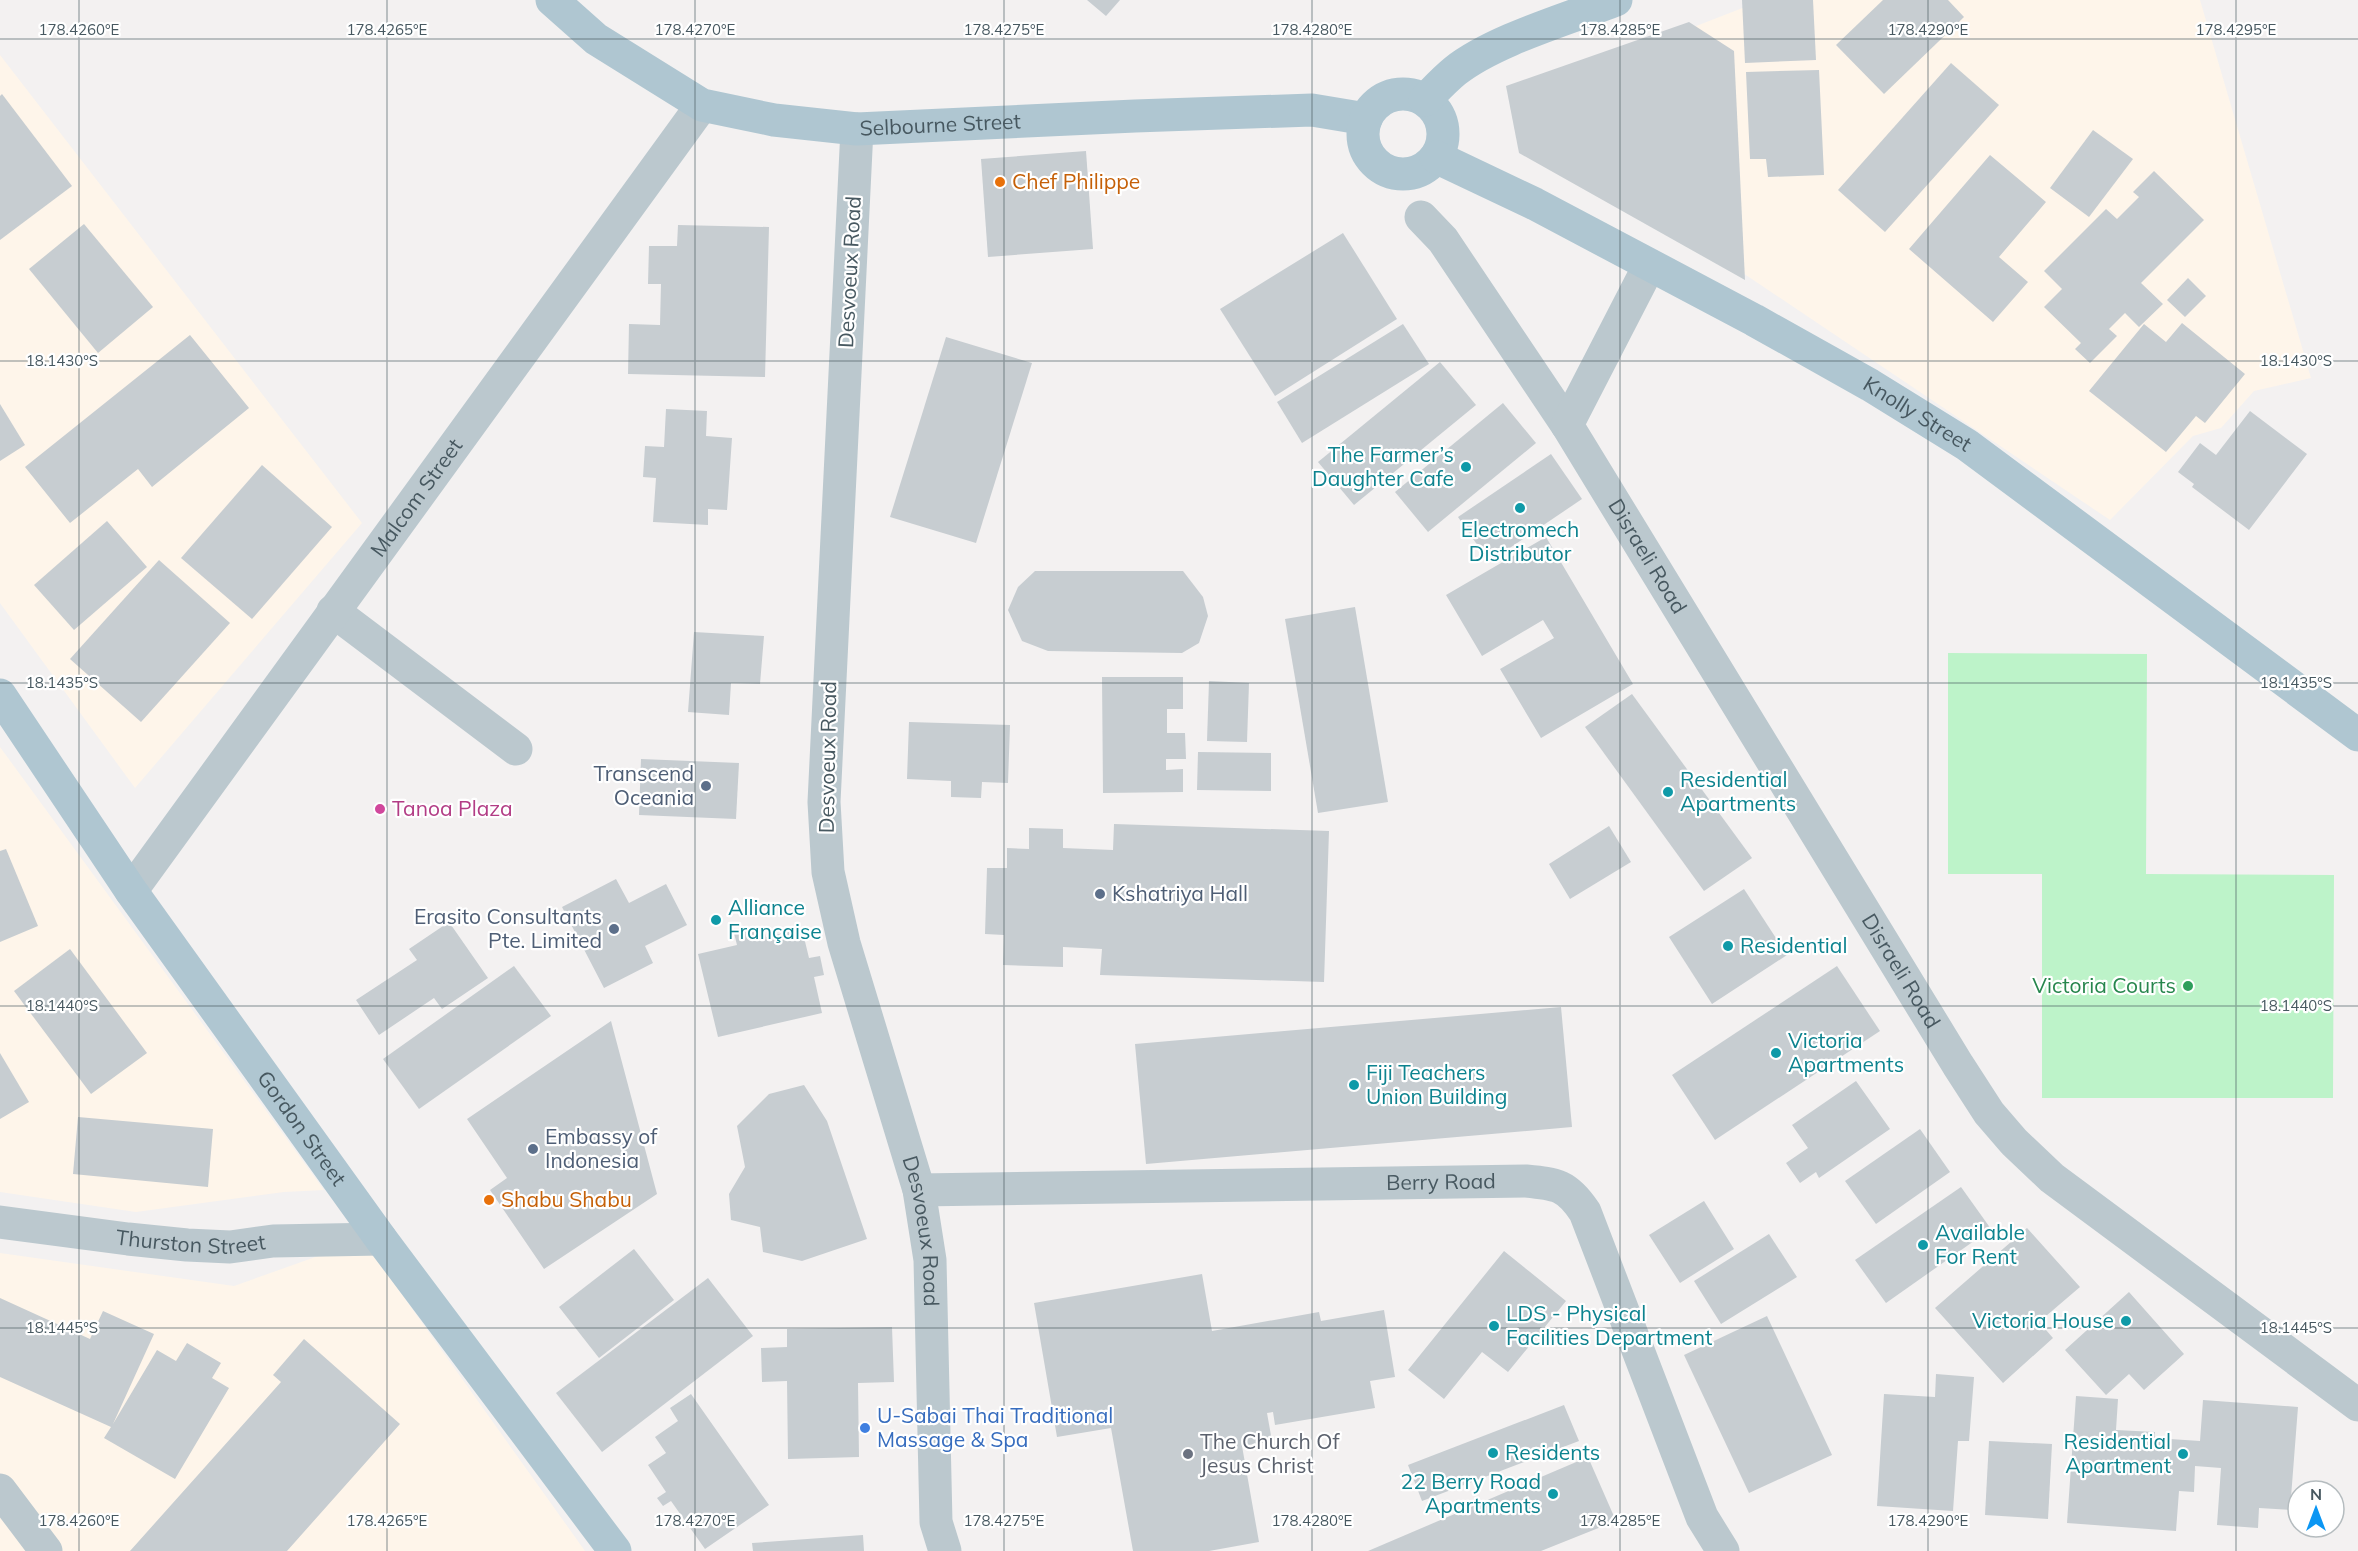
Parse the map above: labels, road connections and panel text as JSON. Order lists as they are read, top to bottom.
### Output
{
  "streets": {
    "main road": ["Selbourne Street", "Knolly Street", "Gordon Street"],
    "street": [
      "Desvoeux Road",
      "Malcom Street",
      "Disraeli Road",
      "Berry Road",
      "Thurston Street"
    ]
  },
  "crossings": [
    ["Selbourne Street", "Desvoeux Road"],
    ["Selbourne Street", "Knolly Street"],
    ["Selbourne Street", "Malcom Street"],
    ["Desvoeux Road", "Berry Road"],
    ["Malcom Street", "Gordon Street"],
    ["Gordon Street", "Thurston Street"]
  ],
  "places": [
    "Chef Philippe",
    "The Farmer’s Daughter Cafe",
    "Electromech Distributor",
    "Transcend Oceania",
    "Residential Apartments",
    "Tanoa Plaza",
    "Kshatriya Hall",
    "Alliance Française",
    "Erasito Consultants Pte. Limited",
    "Residential",
    "Victoria Courts",
    "Victoria Apartments",
    "Fiji Teachers Union Building",
    "Embassy of Indonesia",
    "Shabu Shabu",
    "Available For Rent",
    "Victoria House",
    "LDS - Physical Facilities Department",
    "U-Sabai Thai Traditional Massage & Spa",
    "Residents",
    "The Church Of Jesus Christ",
    "Residential Apartment",
    "22 Berry Road Apartments"
  ],
  "north": "top",
  "coordinates": [
    "178.4260°E",
    "178.4265°E",
    "178.4270°E",
    "178.4275°E",
    "178.4280°E",
    "178.4285°E",
    "178.4290°E",
    "178.4295°E",
    "18.1430°S",
    "18.1435°S",
    "18.1440°S",
    "18.1445°S"
  ]
}
